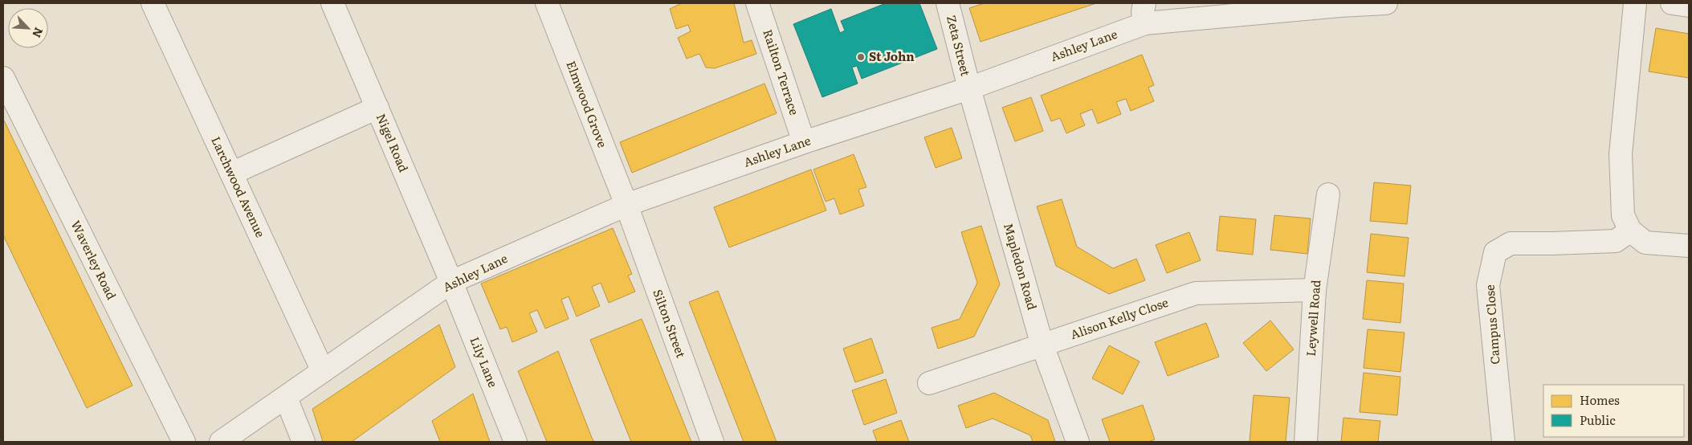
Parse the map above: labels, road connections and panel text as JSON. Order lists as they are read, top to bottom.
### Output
{
  "streets": {
    "street": [
      "Zeta Street",
      "Ashley Lane",
      "Railton Terrace",
      "Elmwood Grove",
      "Nigel Road",
      "Larchwood Avenue",
      "Waverley Road",
      "Mapledon Road",
      "Leywell Road",
      "Alison Kelly Close",
      "Silton Street",
      "Campus Close",
      "Lily Lane"
    ]
  },
  "crossings": [
    ["Zeta Street", "Ashley Lane"],
    ["Zeta Street", "Mapledon Road"],
    ["Ashley Lane", "Railton Terrace"],
    ["Ashley Lane", "Elmwood Grove"],
    ["Ashley Lane", "Nigel Road"],
    ["Ashley Lane", "Larchwood Avenue"],
    ["Ashley Lane", "Mapledon Road"],
    ["Ashley Lane", "Silton Street"],
    ["Ashley Lane", "Lily Lane"],
    ["Elmwood Grove", "Silton Street"],
    ["Nigel Road", "Lily Lane"],
    ["Mapledon Road", "Alison Kelly Close"],
    ["Leywell Road", "Alison Kelly Close"]
  ],
  "places": ["St John"],
  "legend": ["Homes", "Public"],
  "north": "bottom right"
}
